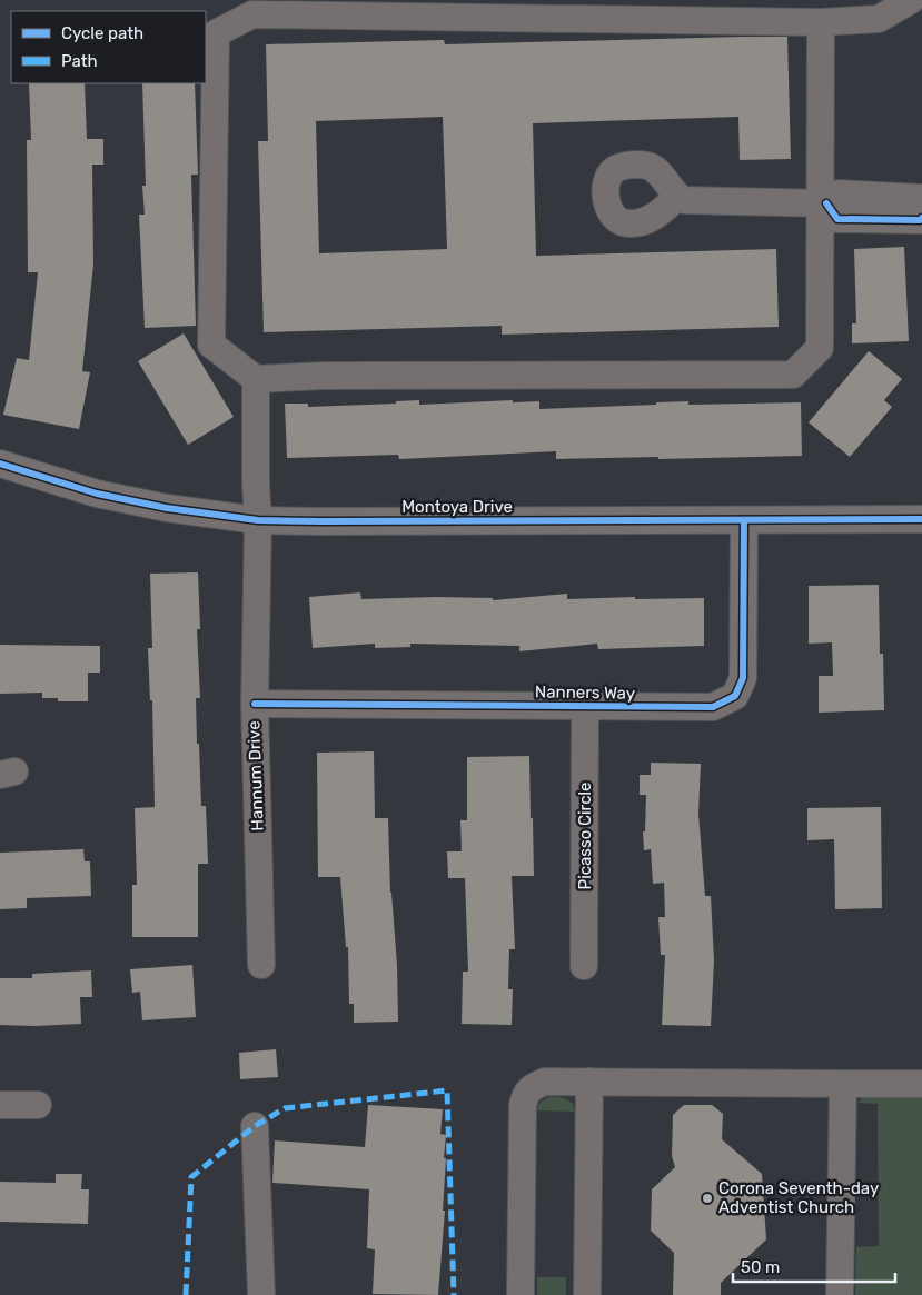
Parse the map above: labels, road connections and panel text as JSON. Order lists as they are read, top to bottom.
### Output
{
  "streets": {
    "street": [
      "Montoya Drive",
      "Nanners Way",
      "Hannum Drive",
      "Picasso Circle"
    ]
  },
  "crossings": [
    ["Montoya Drive", "Nanners Way"],
    ["Montoya Drive", "Hannum Drive"],
    ["Nanners Way", "Hannum Drive"],
    ["Nanners Way", "Picasso Circle"]
  ],
  "places": ["Corona Seventh-day Adventist Church"],
  "legend": ["Cycle path", "Path"],
  "scale_bar": "50 m"
}
